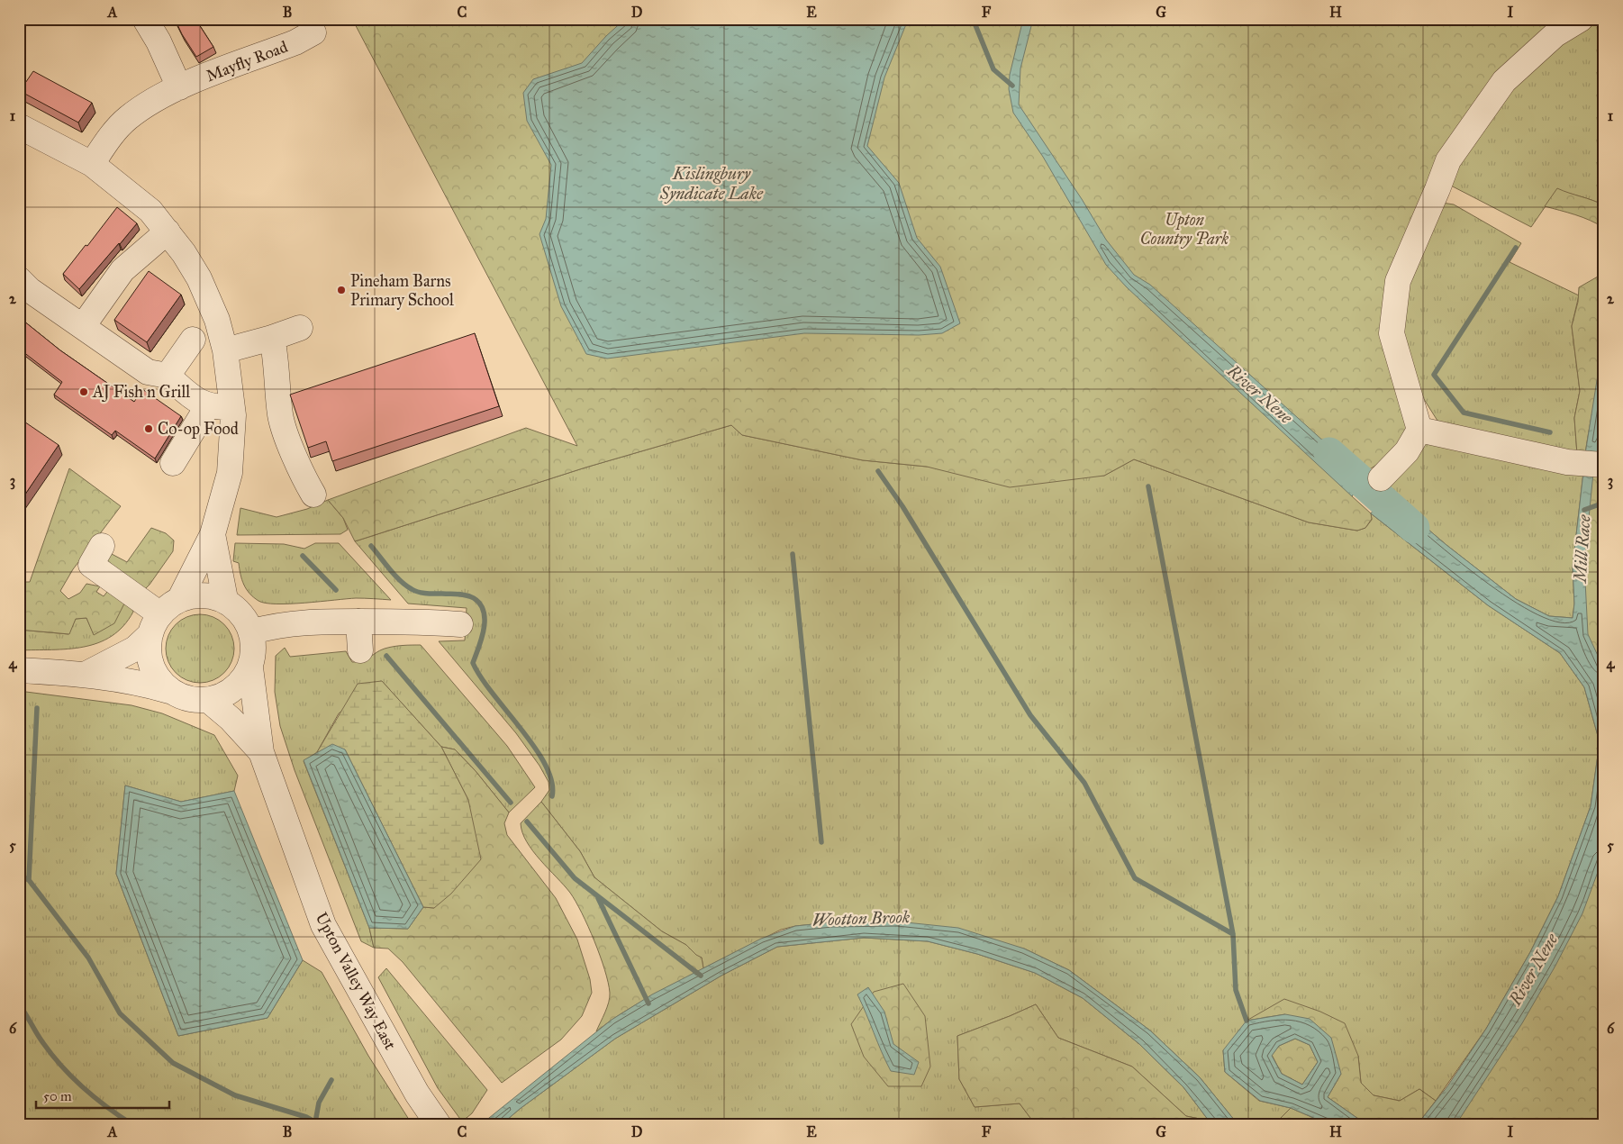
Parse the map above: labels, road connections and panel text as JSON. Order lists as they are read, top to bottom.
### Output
{
  "streets": {
    "street": ["Mayfly Road", "Upton Valley Way East"]
  },
  "water": [
    "Kislingbury Syndicate Lake",
    "River Nene",
    "Mill Race",
    "Wootton Brook"
  ],
  "parks": ["Upton Country Park"],
  "places": ["Pineham Barns Primary School", "AJ Fish n Grill", "Co-op Food"],
  "scale_bar": "50 m",
  "grid": {
    "columns": [
      "A",
      "B",
      "C",
      "D",
      "E",
      "F",
      "G",
      "H",
      "I"
    ],
    "rows": [
      "1",
      "2",
      "3",
      "4",
      "5",
      "6"
    ]
  }
}
